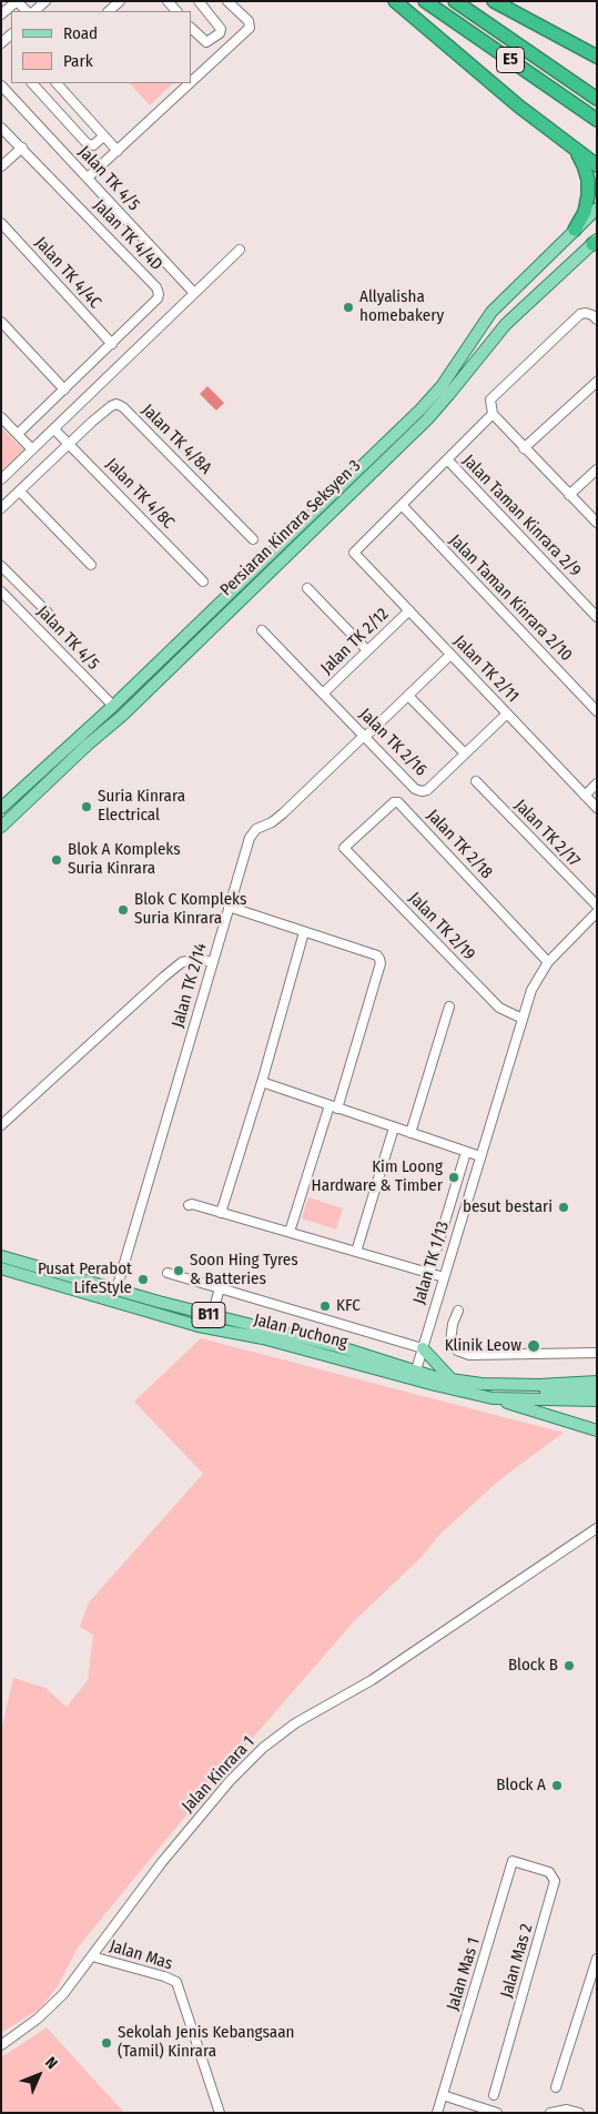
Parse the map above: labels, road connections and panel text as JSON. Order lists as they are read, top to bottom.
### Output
{
  "streets": {
    "highway": ["E5"],
    "main road": ["Persiaran Kinrara Seksyen 3", "B11", "Jalan Puchong"],
    "street": [
      "Jalan TK 4/5",
      "Jalan TK 4/4D",
      "Jalan TK 4/4C",
      "Jalan TK 4/8A",
      "Jalan TK 4/8C",
      "Jalan Taman Kinrara 2/9",
      "Jalan Taman Kinrara 2/10",
      "Jalan TK 2/12",
      "Jalan TK 2/11",
      "Jalan TK 2/16",
      "Jalan TK 2/17",
      "Jalan TK 2/18",
      "Jalan TK 2/19",
      "Jalan TK 2/14",
      "Jalan TK 1/13",
      "Jalan Kinrara 1",
      "Jalan Mas",
      "Jalan Mas 2",
      "Jalan Mas 1"
    ]
  },
  "crossings": [
    ["Jalan TK 4/5", "Persiaran Kinrara Seksyen 3"],
    ["Jalan TK 4/4D", "Jalan TK 4/4C"],
    ["Jalan TK 4/8A", "Jalan TK 4/8C"],
    ["Jalan Taman Kinrara 2/10", "Jalan TK 2/11"],
    ["Jalan TK 2/12", "Jalan TK 2/11"],
    ["Jalan TK 2/12", "Jalan TK 2/16"],
    ["Jalan TK 2/11", "Jalan TK 2/16"],
    ["Jalan TK 2/11", "Jalan TK 2/14"],
    ["Jalan TK 2/16", "Jalan TK 2/14"],
    ["Jalan TK 2/18", "Jalan TK 2/19"],
    ["Jalan TK 2/18", "Jalan TK 1/13"],
    ["Jalan TK 2/19", "Jalan TK 1/13"],
    ["Jalan TK 2/14", "Jalan Puchong"],
    ["Jalan TK 1/13", "Jalan Puchong"],
    ["Jalan Kinrara 1", "Jalan Mas"],
    ["Jalan Mas 2", "Jalan Mas 1"]
  ],
  "places": [
    "Allyalisha homebakery",
    "Suria Kinrara Electrical",
    "Blok A Kompleks Suria Kinrara",
    "Blok C Kompleks Suria Kinrara",
    "Kim Loong Hardware & Timber",
    "besut bestari",
    "Soon Hing Tyres & Batteries",
    "Pusat Perabot LifeStyle",
    "KFC",
    "Klinik Leow",
    "Block B",
    "Block A",
    "Sekolah Jenis Kebangsaan (Tamil) Kinrara"
  ],
  "legend": ["Road", "Park"],
  "north": "top right"
}
